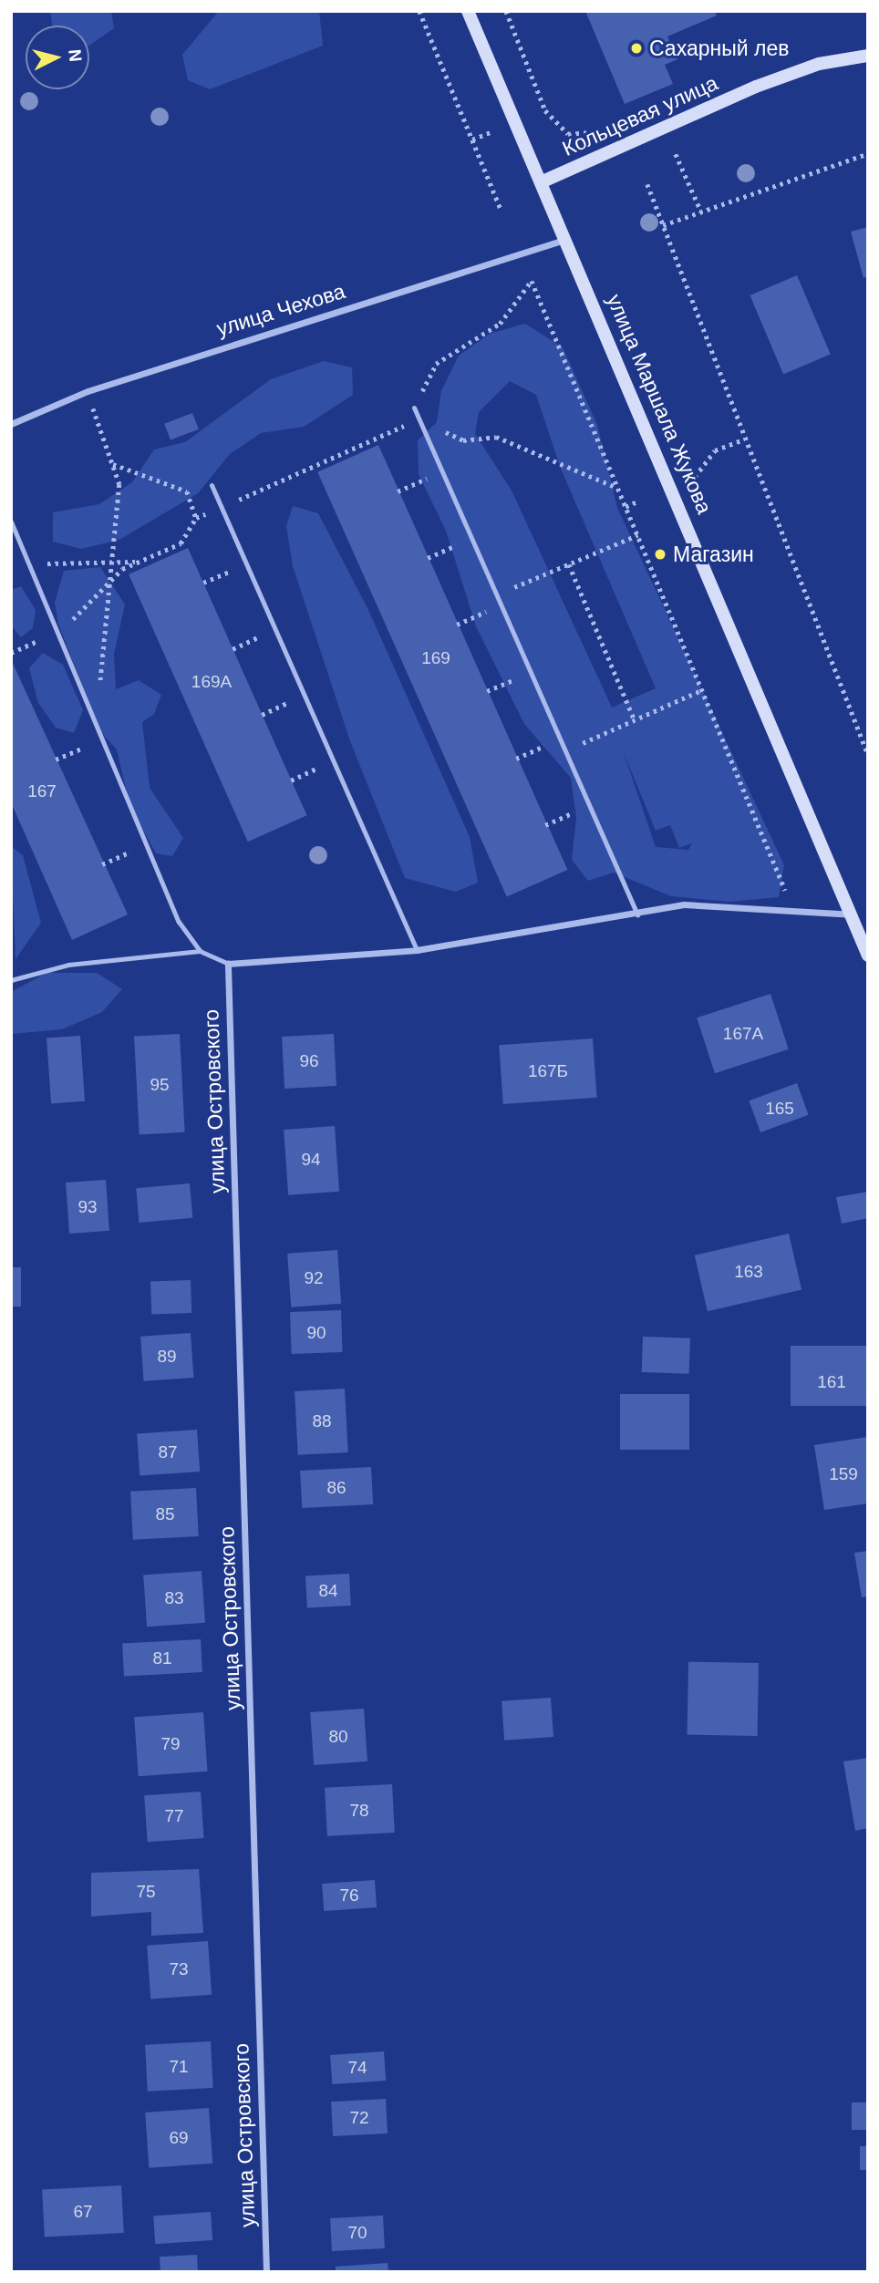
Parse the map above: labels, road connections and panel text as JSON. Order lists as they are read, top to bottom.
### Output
{
  "streets": {
    "main road": ["Кольцевая улица", "улица Маршала Жукова"],
    "street": ["улица Чехова", "улица Островского"]
  },
  "crossings": [
    ["Кольцевая улица", "улица Маршала Жукова"],
    ["улица Чехова", "улица Маршала Жукова"]
  ],
  "places": ["Сахарный лев", "Магазин"],
  "house_numbers": [
    "169",
    "169А",
    "167",
    "167А",
    "96",
    "167Б",
    "95",
    "165",
    "94",
    "93",
    "163",
    "92",
    "90",
    "89",
    "161",
    "88",
    "87",
    "159",
    "86",
    "85",
    "84",
    "83",
    "81",
    "80",
    "79",
    "78",
    "77",
    "75",
    "76",
    "73",
    "71",
    "74",
    "72",
    "69",
    "67",
    "70"
  ],
  "north": "right"
}
